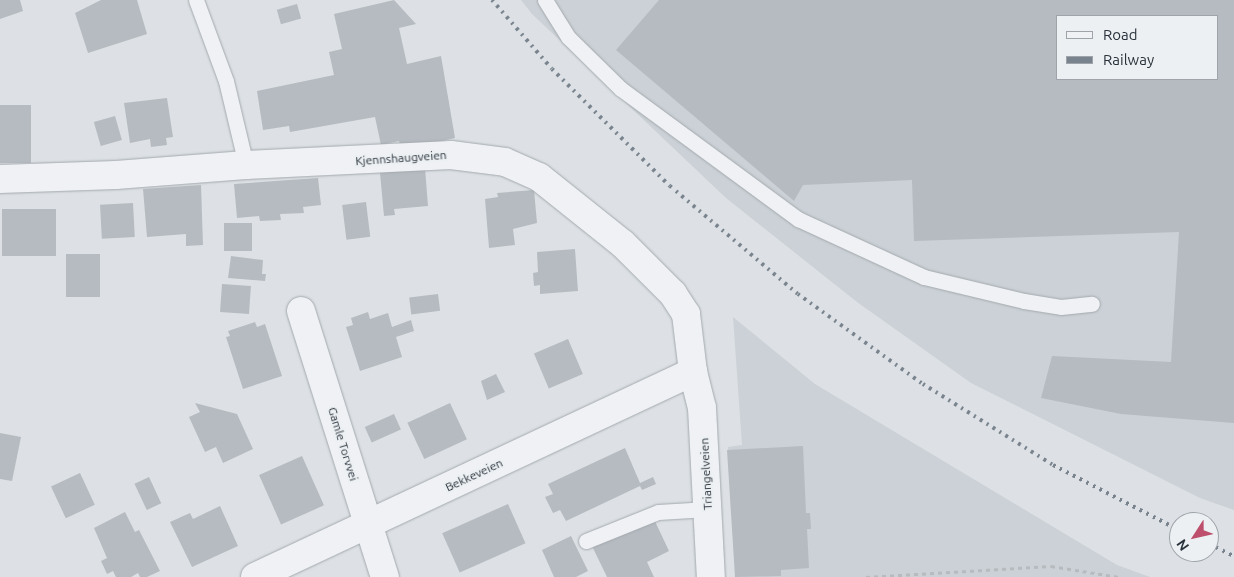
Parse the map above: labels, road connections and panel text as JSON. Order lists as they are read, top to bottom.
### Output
{
  "streets": {
    "street": [
      "Kjennshaugveien",
      "Gamle Torvvei",
      "Triangelveien",
      "Bekkeveien"
    ]
  },
  "crossings": [
    ["Kjennshaugveien", "Triangelveien"],
    ["Kjennshaugveien", "Bekkeveien"],
    ["Gamle Torvvei", "Bekkeveien"],
    ["Triangelveien", "Bekkeveien"]
  ],
  "legend": ["Road", "Railway"],
  "north": "bottom left"
}
